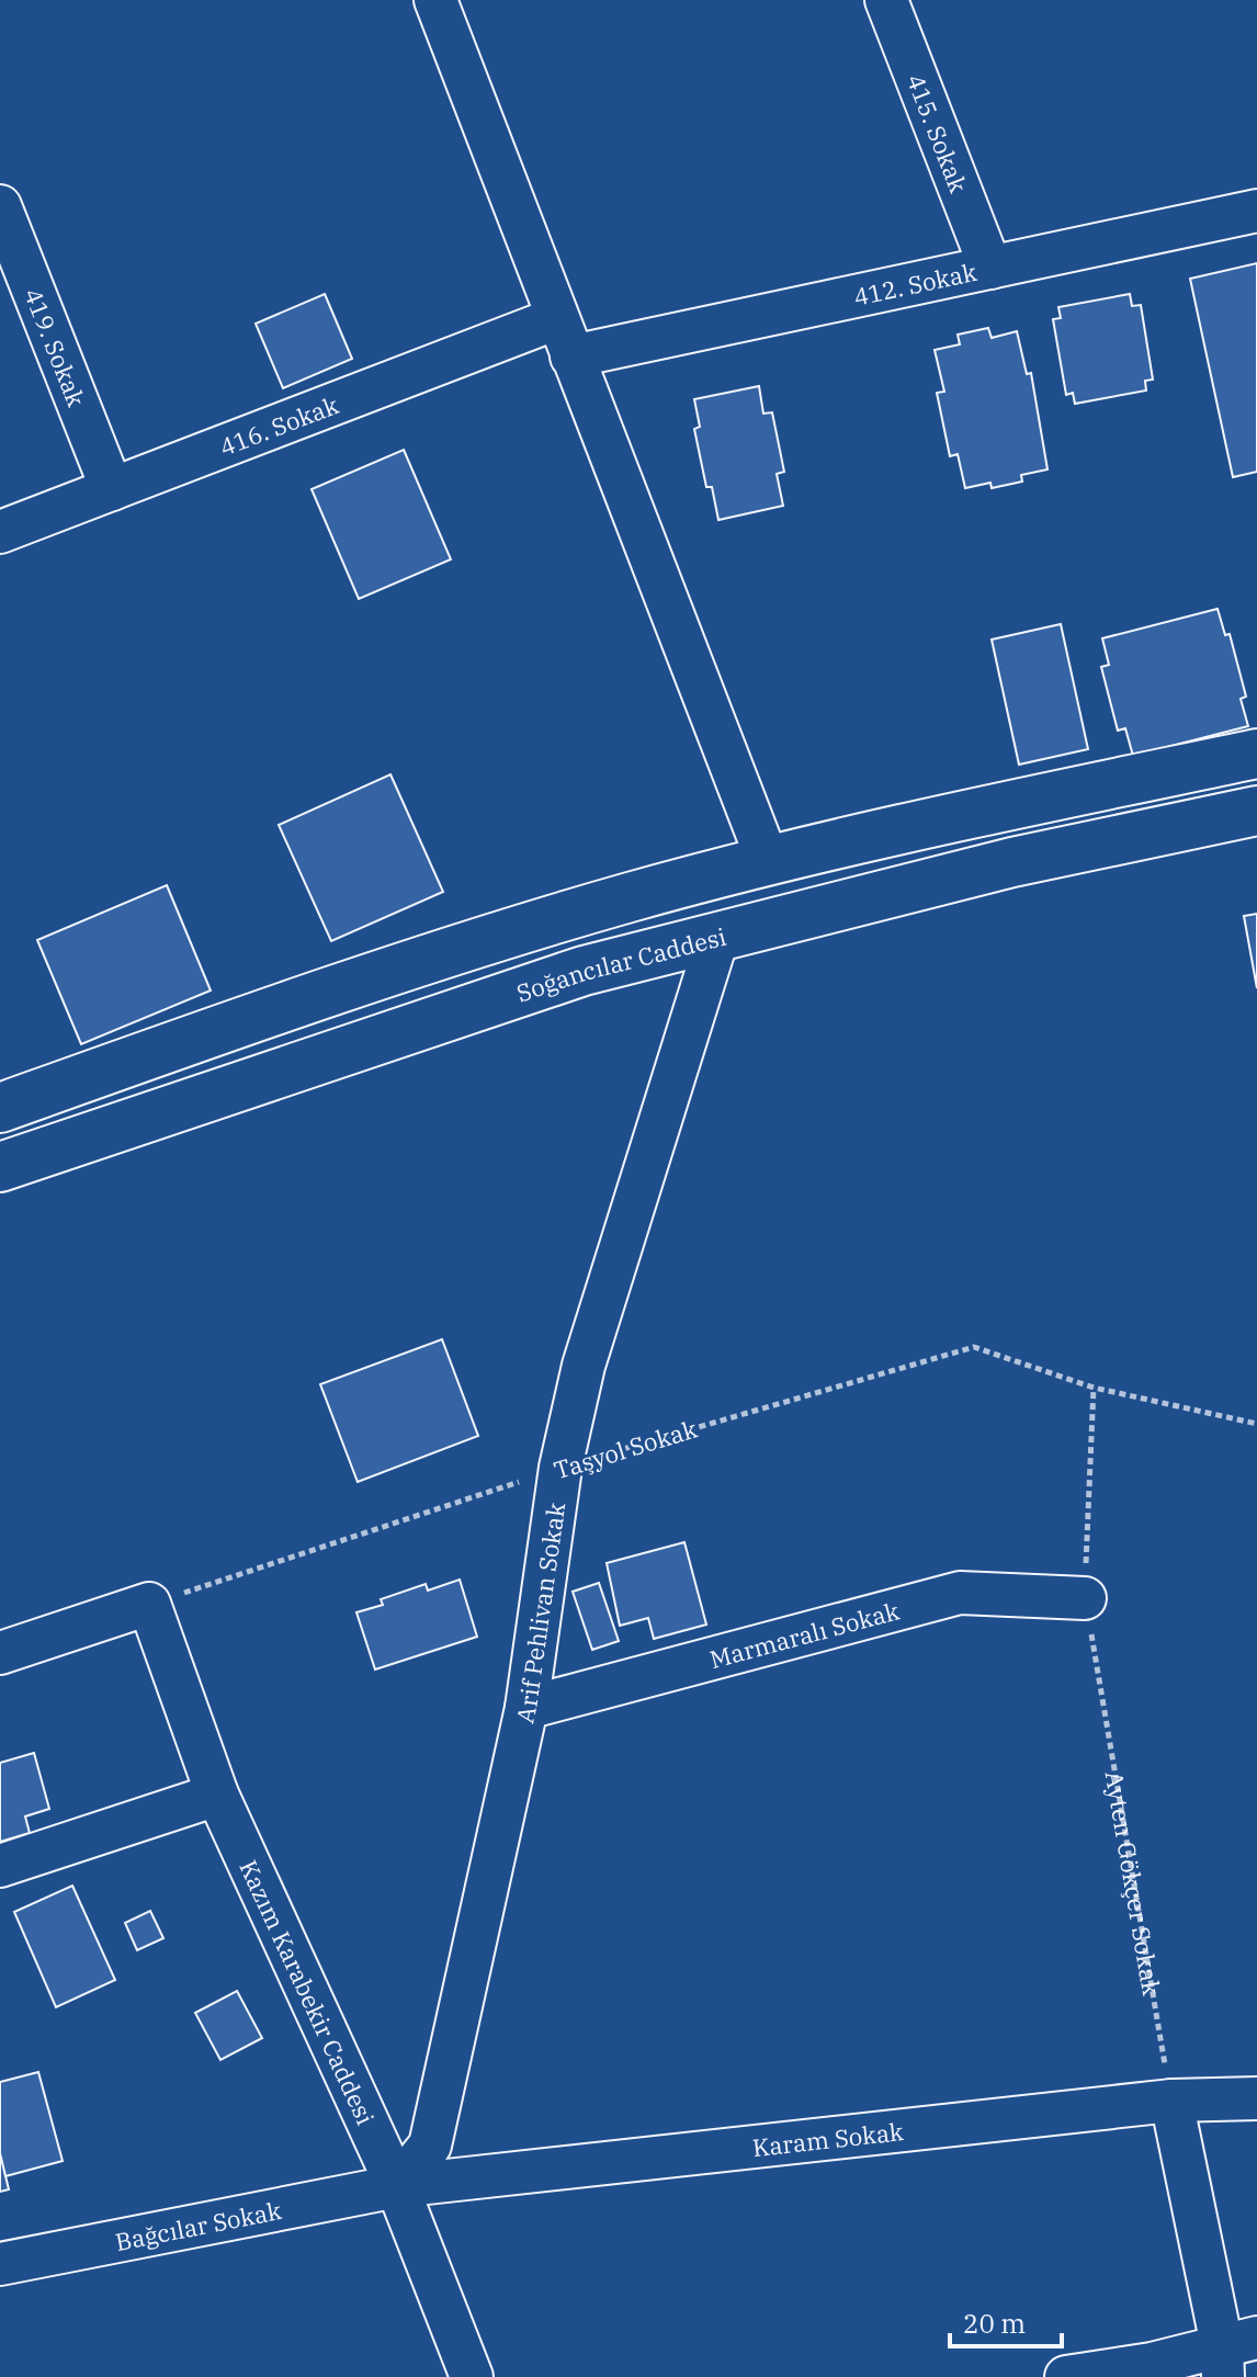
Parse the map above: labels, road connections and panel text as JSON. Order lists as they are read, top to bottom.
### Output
{
  "streets": {
    "main road": ["Soğancılar Caddesi"],
    "street": [
      "415. Sokak",
      "412. Sokak",
      "419. Sokak",
      "416. Sokak",
      "Arif Pehlivan Sokak",
      "Marmaralı Sokak",
      "Kazım Karabekir Caddesi",
      "Karam Sokak",
      "Bağcılar Sokak"
    ],
    "path": ["Taşyol Sokak", "Ayten Gökçer Sokak"]
  },
  "crossings": [
    ["415. Sokak", "412. Sokak"],
    ["419. Sokak", "416. Sokak"],
    ["Soğancılar Caddesi", "Arif Pehlivan Sokak"],
    ["Taşyol Sokak", "Arif Pehlivan Sokak"],
    ["Taşyol Sokak", "Ayten Gökçer Sokak"],
    ["Taşyol Sokak", "Kazım Karabekir Caddesi"],
    ["Arif Pehlivan Sokak", "Marmaralı Sokak"],
    ["Arif Pehlivan Sokak", "Kazım Karabekir Caddesi"],
    ["Arif Pehlivan Sokak", "Karam Sokak"],
    ["Arif Pehlivan Sokak", "Bağcılar Sokak"],
    ["Marmaralı Sokak", "Ayten Gökçer Sokak"],
    ["Ayten Gökçer Sokak", "Karam Sokak"],
    ["Kazım Karabekir Caddesi", "Karam Sokak"],
    ["Kazım Karabekir Caddesi", "Bağcılar Sokak"],
    ["Karam Sokak", "Bağcılar Sokak"]
  ],
  "scale_bar": "20 m"
}
